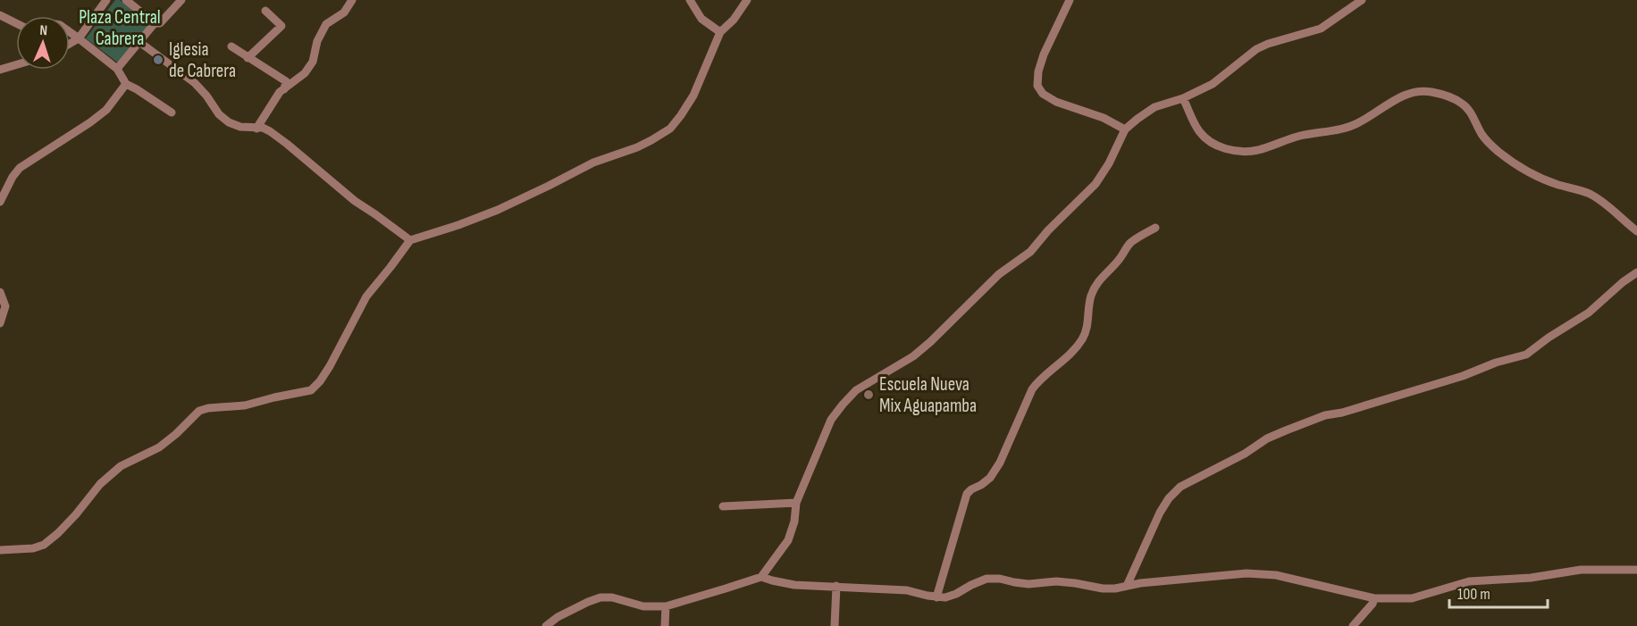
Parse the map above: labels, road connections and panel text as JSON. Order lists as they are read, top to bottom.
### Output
{
  "parks": ["Plaza Central Cabrera"],
  "places": ["Iglesia de Cabrera", "Escuela Nueva Mix Aguapamba"],
  "scale_bar": "100 m",
  "north": "top"
}
